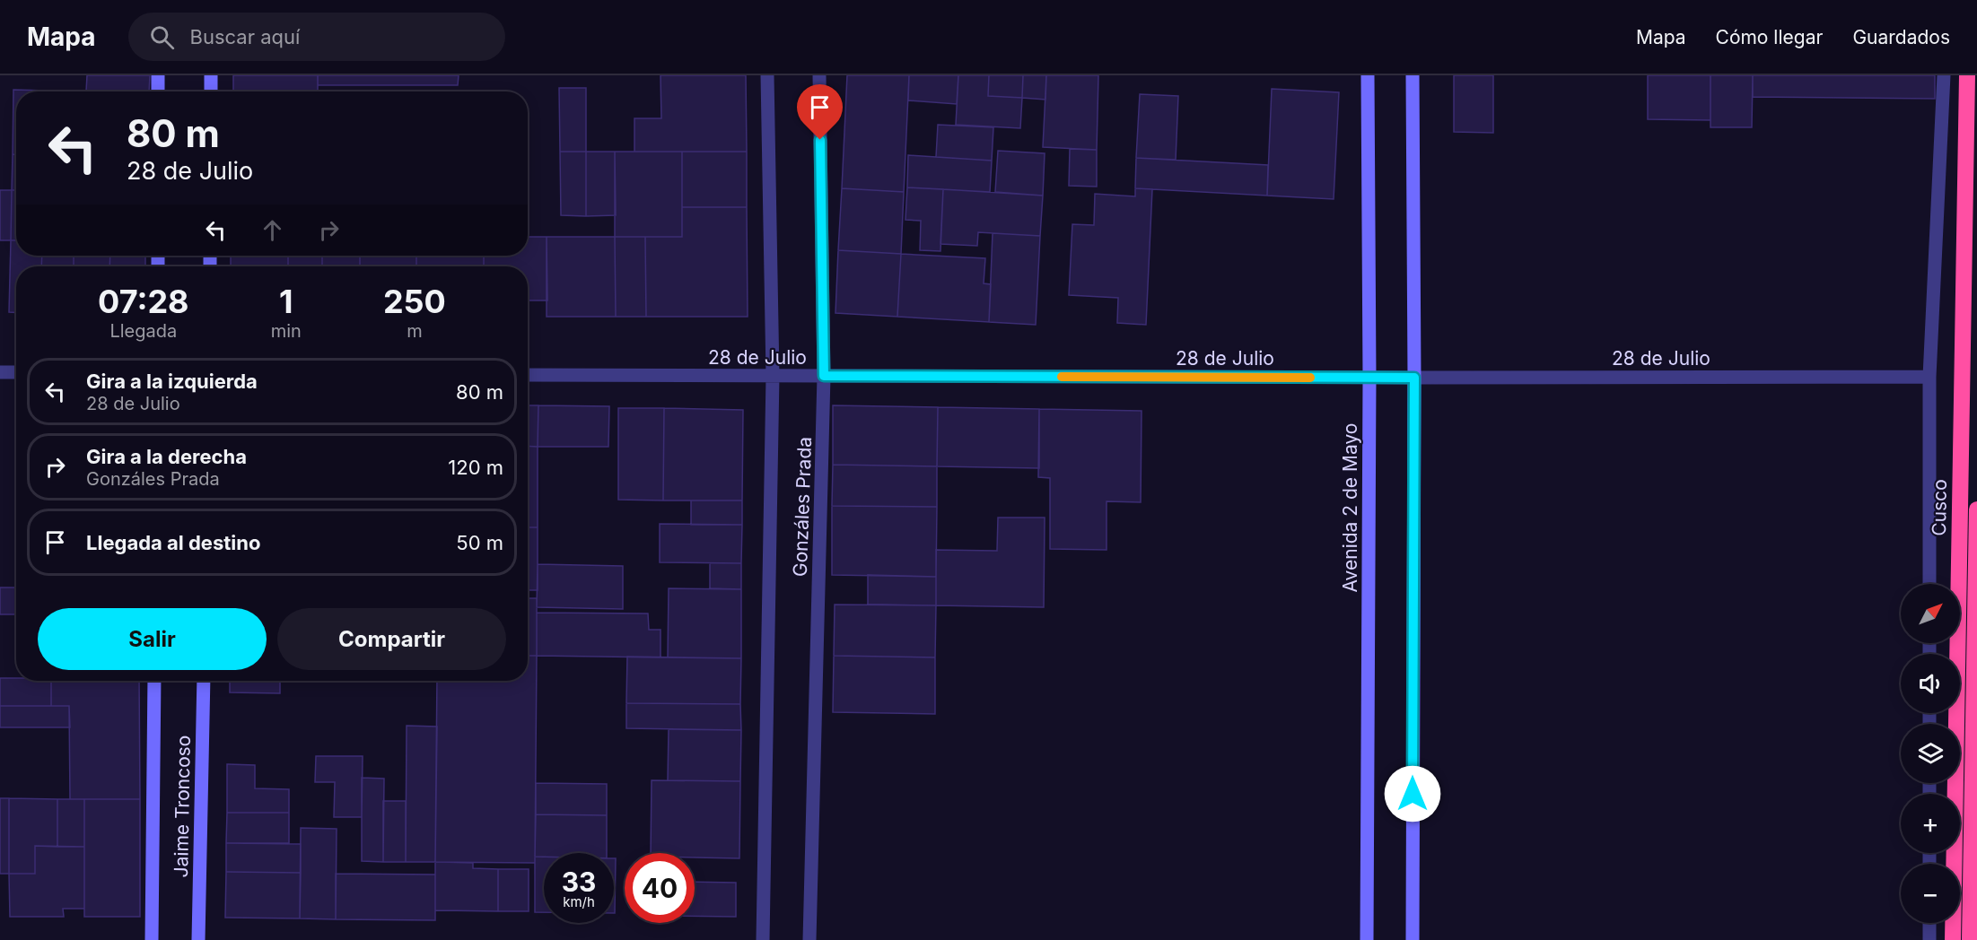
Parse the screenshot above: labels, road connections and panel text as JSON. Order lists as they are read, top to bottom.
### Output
{
  "streets": {
    "highway": ["Cusco"],
    "street": [
      "28 de Julio",
      "Gonzáles Prada",
      "Avenida 2 de Mayo",
      "Jaime Troncoso"
    ]
  },
  "crossings": [
    ["28 de Julio", "Gonzáles Prada"],
    ["28 de Julio", "Avenida 2 de Mayo"]
  ],
  "north": "top right",
  "page": {
    "header": "Mapa",
    "search": "Buscar aquí",
    "nav": ["Mapa", "Cómo llegar", "Guardados"],
    "turn": ["80 m", "28 de Julio"],
    "eta": [
      "07:28",
      "Llegada",
      "1",
      "min",
      "250",
      "m"
    ],
    "list": [
      {
        "name": "Gira a la izquierda",
        "note": "28 de Julio",
        "value": "80 m"
      },
      {
        "name": "Gira a la derecha",
        "note": "Gonzáles Prada",
        "value": "120 m"
      },
      {
        "name": "Llegada al destino",
        "value": "50 m"
      }
    ],
    "map_buttons": ["+", "−"],
    "buttons": ["Salir", "Compartir"],
    "speed": "33 km/h",
    "limit": "40"
  }
}
